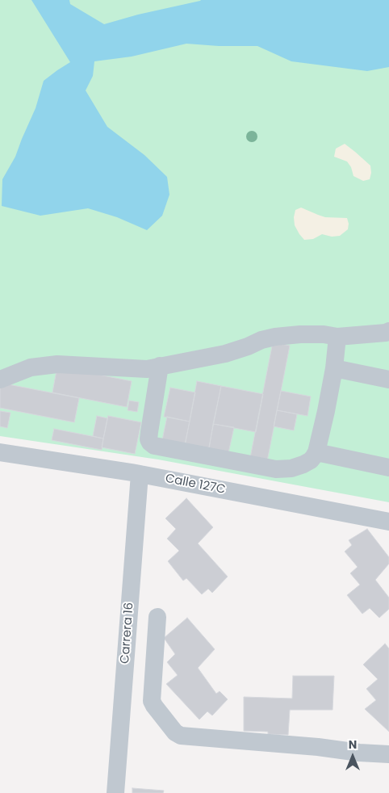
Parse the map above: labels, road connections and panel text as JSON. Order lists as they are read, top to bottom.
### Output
{
  "streets": {
    "street": ["Calle 127C", "Carrera 16"]
  },
  "crossings": [
    ["Calle 127C", "Carrera 16"]
  ],
  "north": "top"
}
